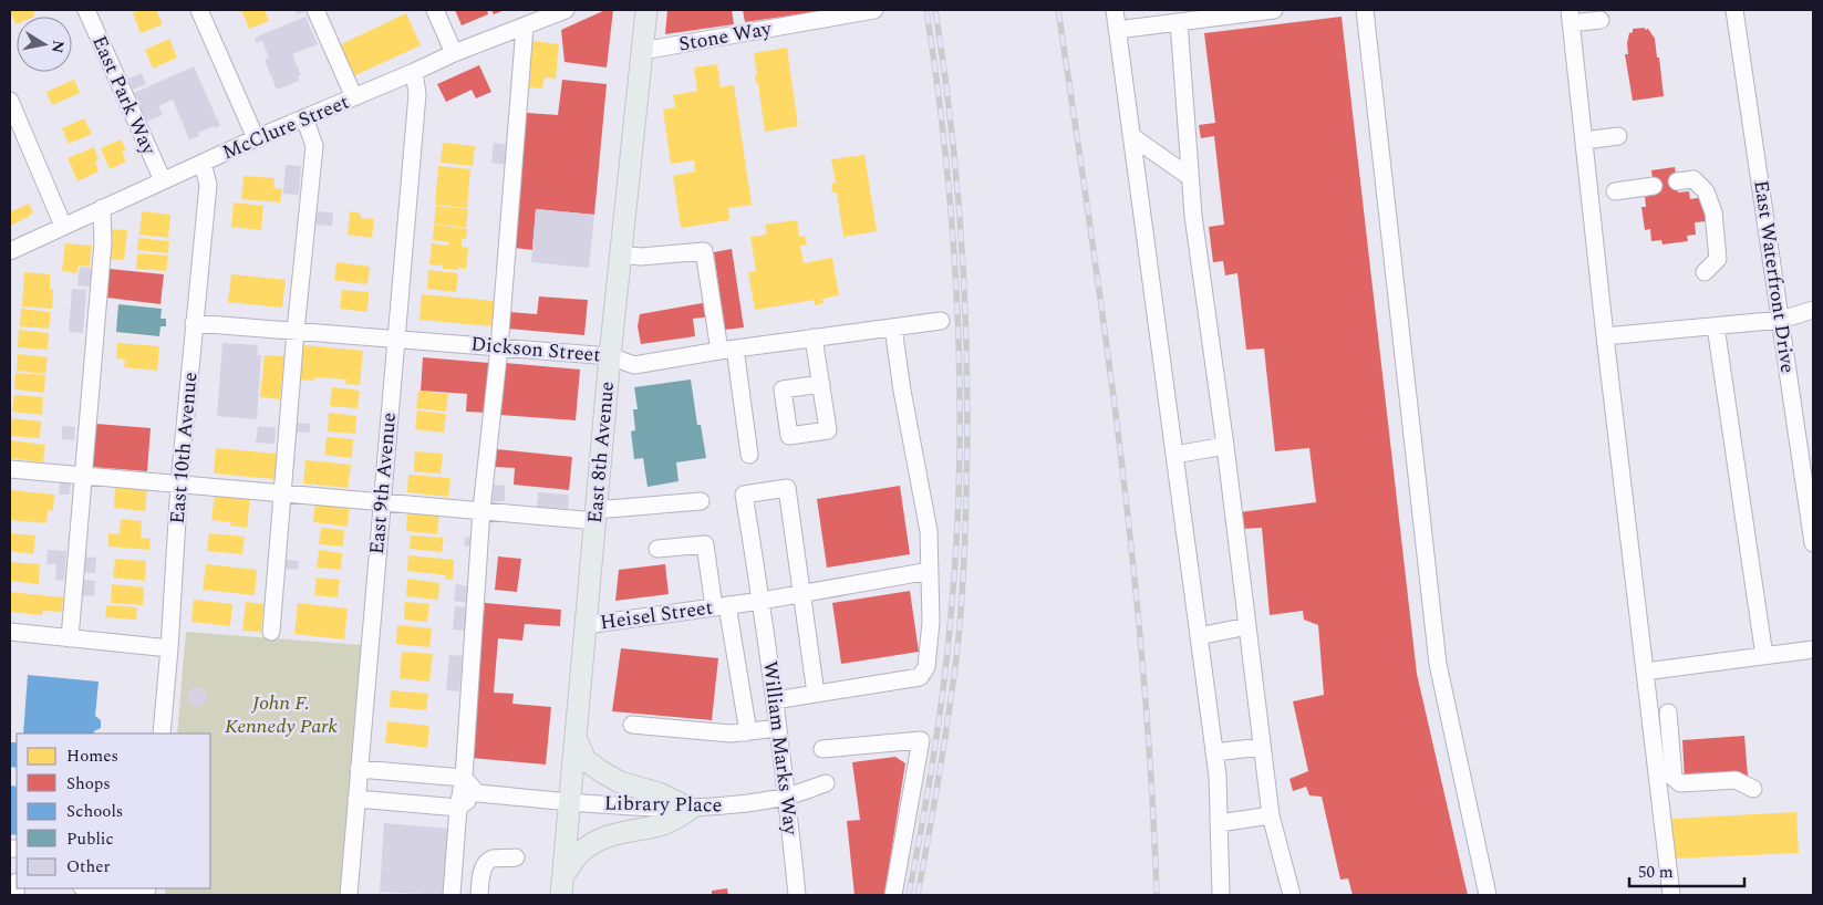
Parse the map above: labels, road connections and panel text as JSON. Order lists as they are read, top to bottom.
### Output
{
  "streets": {
    "main road": ["East 8th Avenue"],
    "street": [
      "Stone Way",
      "East Park Way",
      "McClure Street",
      "East Waterfront Drive",
      "Dickson Street",
      "East 10th Avenue",
      "East 9th Avenue",
      "Heisel Street",
      "William Marks Way",
      "Library Place"
    ]
  },
  "crossings": [
    ["Stone Way", "East 8th Avenue"],
    ["East Park Way", "McClure Street"],
    ["McClure Street", "East 10th Avenue"],
    ["McClure Street", "East 9th Avenue"],
    ["Dickson Street", "East 10th Avenue"],
    ["Dickson Street", "East 8th Avenue"],
    ["Dickson Street", "East 9th Avenue"],
    ["East 8th Avenue", "Heisel Street"],
    ["East 8th Avenue", "Library Place"],
    ["Heisel Street", "William Marks Way"],
    ["William Marks Way", "Library Place"]
  ],
  "parks": ["John F. Kennedy Park"],
  "legend": [
    "Homes",
    "Shops",
    "Schools",
    "Public",
    "Other"
  ],
  "scale_bar": "50 m",
  "north": "right"
}
